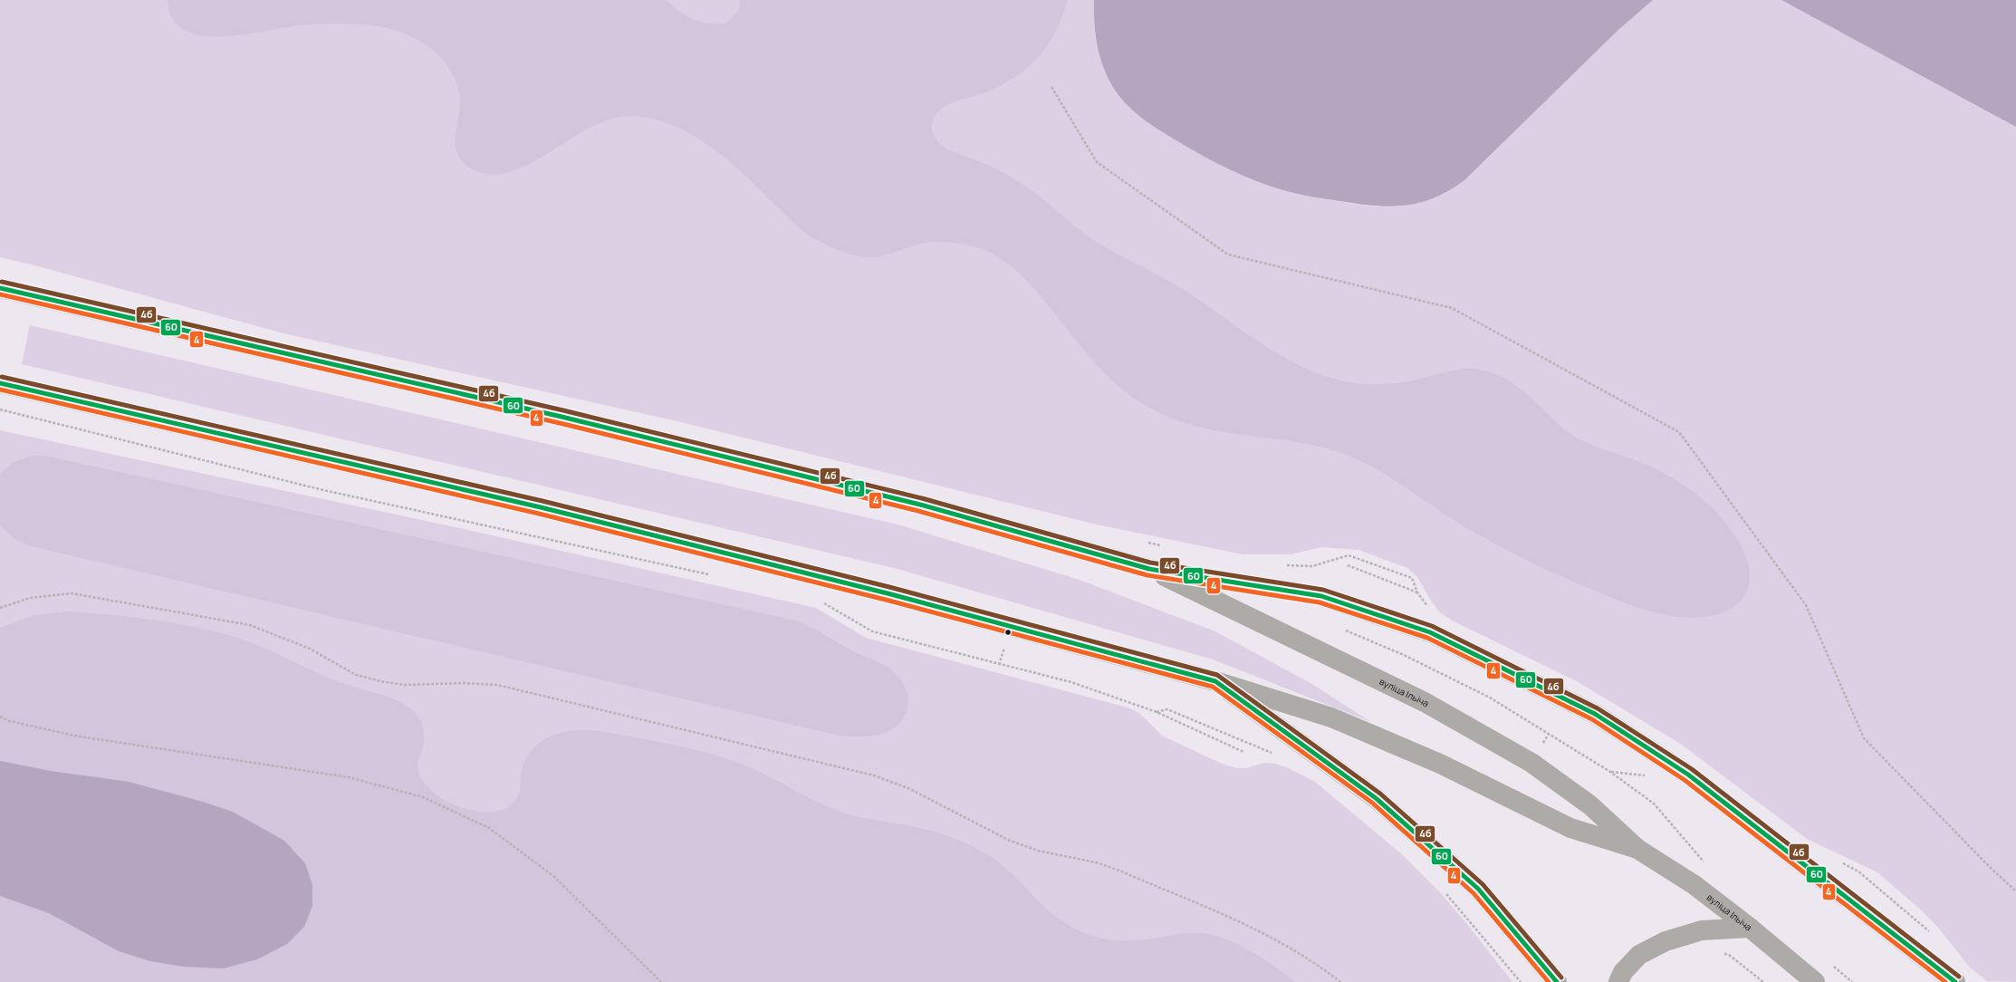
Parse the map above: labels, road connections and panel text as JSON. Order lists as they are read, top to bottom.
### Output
{
  "streets": {
    "main road": ["вуліца Ільіча"]
  },
  "lines": ["transit line 4б", "transit line 60", "transit line 4"]
}
